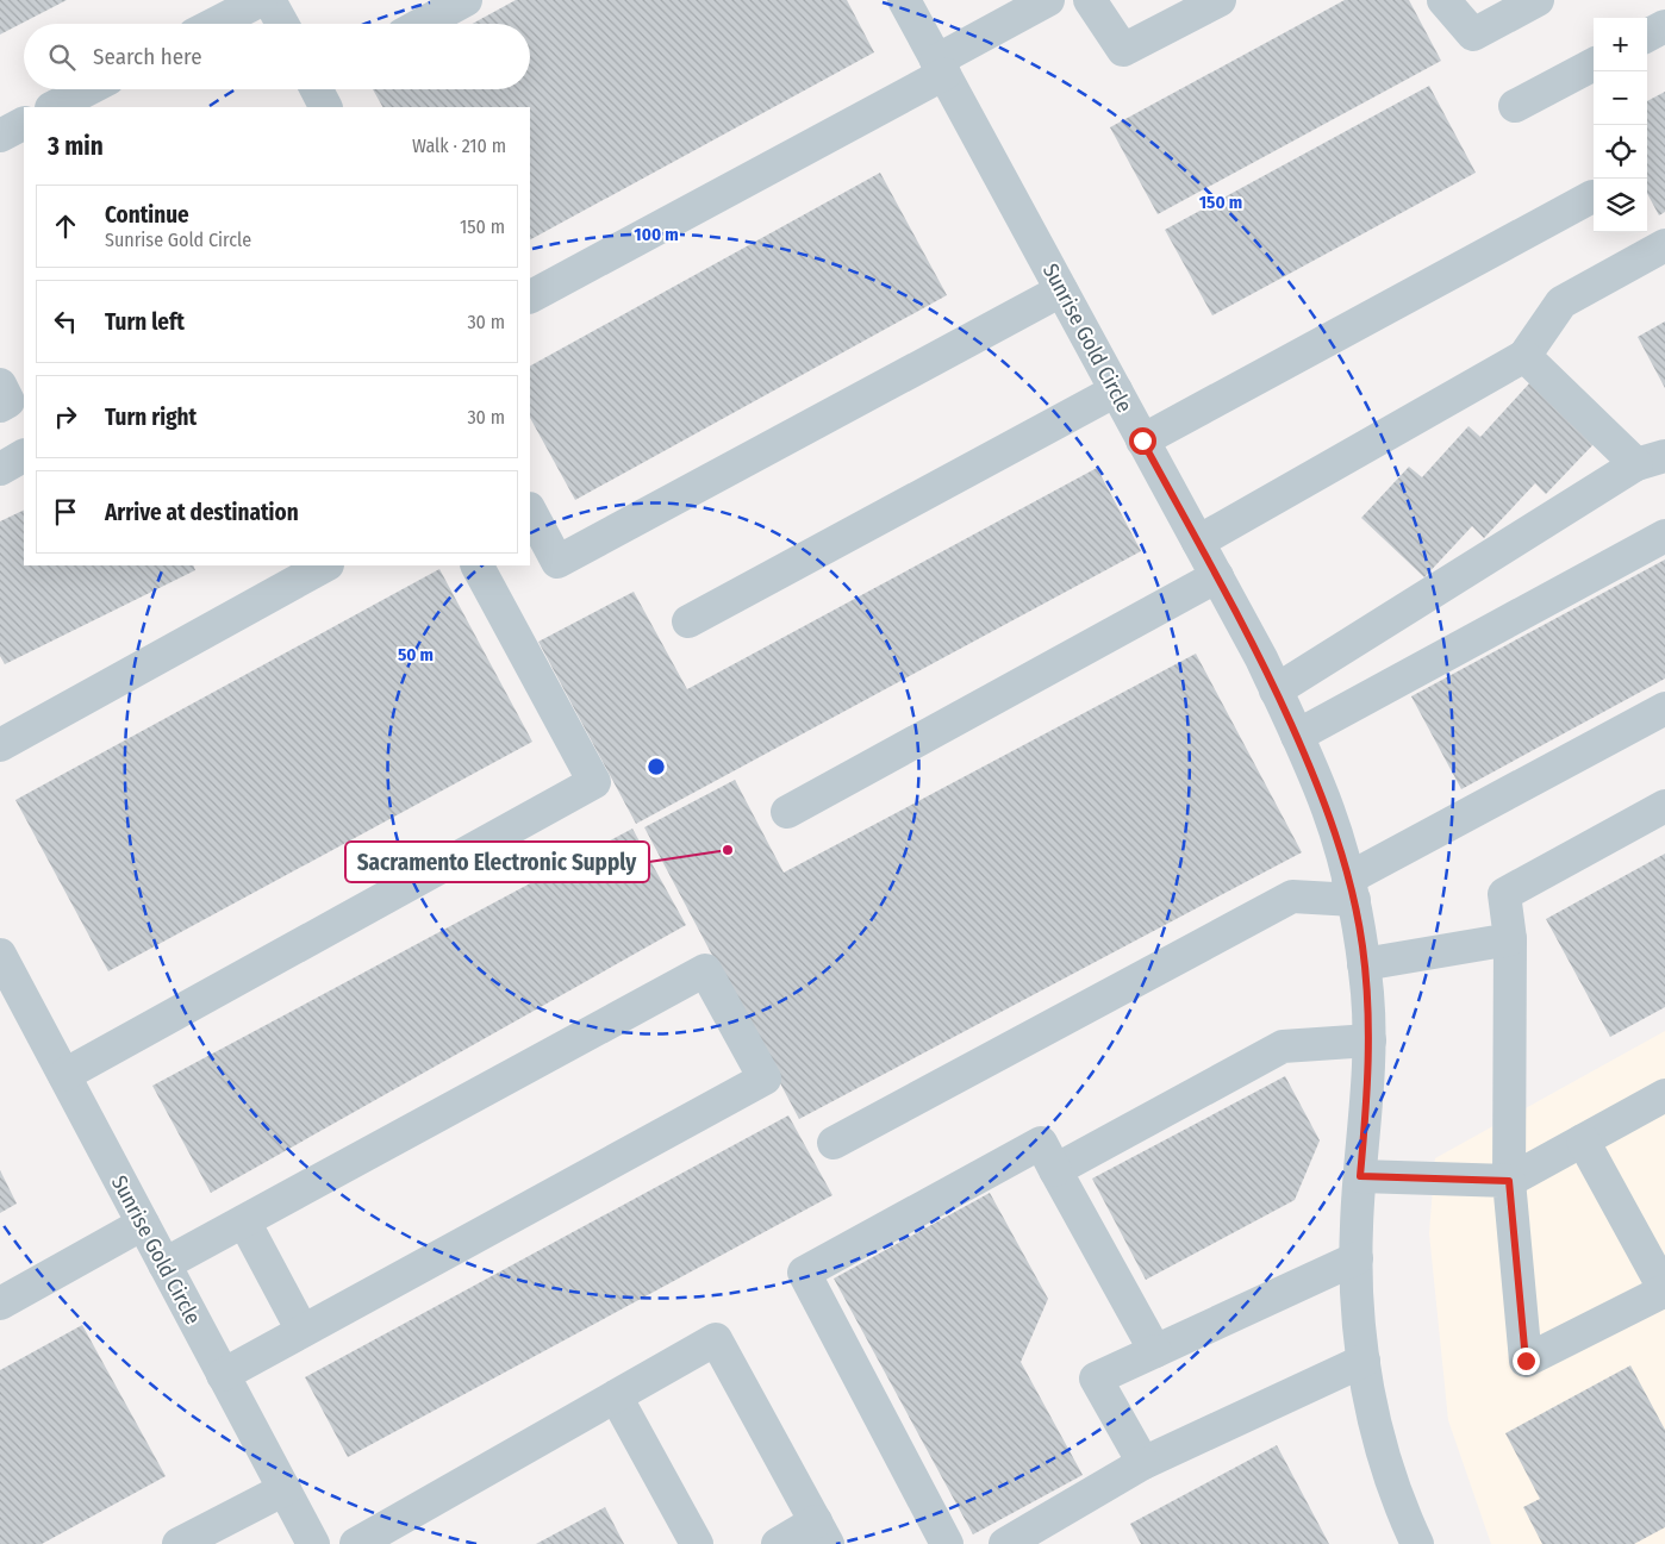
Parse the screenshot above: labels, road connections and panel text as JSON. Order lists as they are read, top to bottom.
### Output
{
  "streets": {
    "street": ["Sunrise Gold Circle"]
  },
  "places": ["Sacramento Electronic Supply"],
  "page": {
    "map_buttons": ["+", "−"],
    "search": "Search here",
    "heading": ["3 min", "Walk · 210 m"],
    "list": [
      ["Continue", "Sunrise Gold Circle", "150 m"],
      ["Turn left", "30 m"],
      ["Turn right", "30 m"],
      "Arrive at destination"
    ]
  },
  "rings": ["150 m", "100 m", "50 m"]
}
